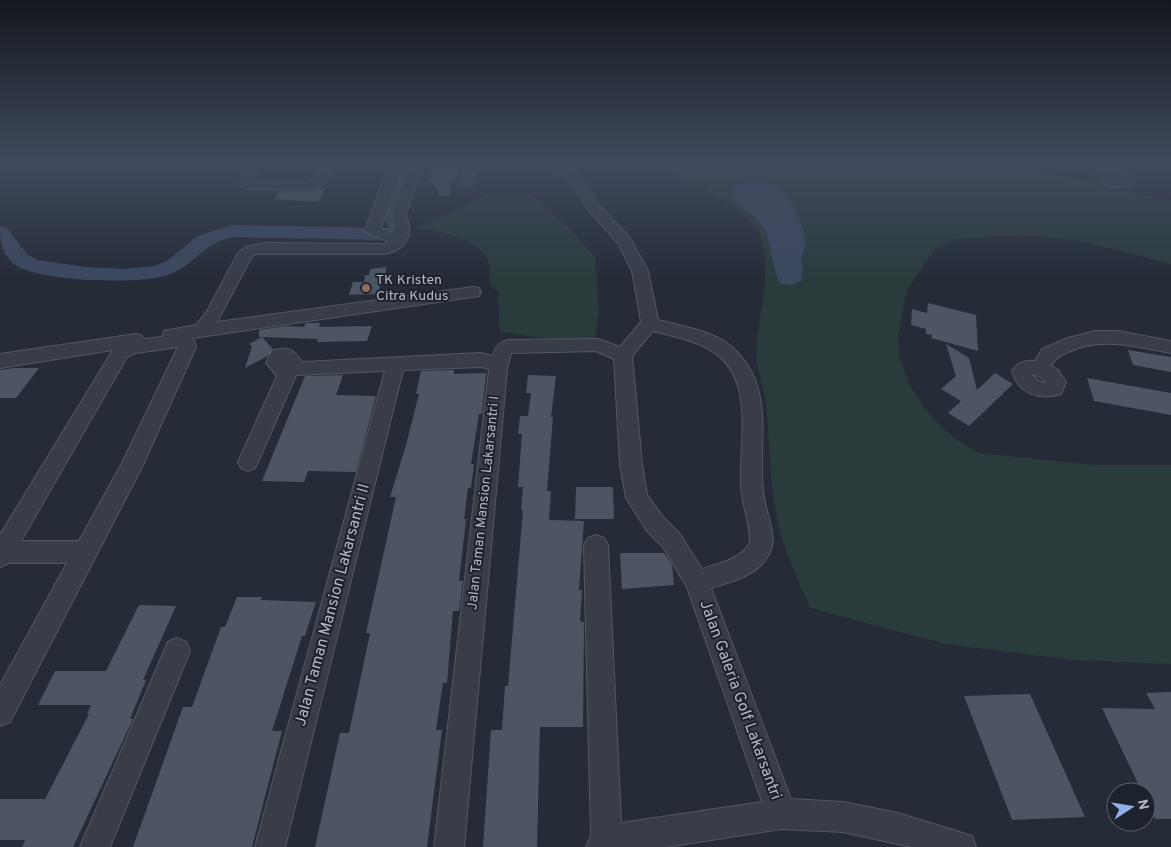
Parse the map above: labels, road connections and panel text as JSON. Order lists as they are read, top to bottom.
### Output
{
  "streets": {
    "street": ["Jalan Taman Mansion Lakarsantri I", "Jalan Taman Mansion Lakarsantri II", "Jalan Galeria Golf Lakarsantri"]
  },
  "crossings": [
    ["Jalan Taman Mansion Lakarsantri I", "Jalan Galeria Golf Lakarsantri"]
  ],
  "places": ["TK Kristen Citra Kudus"],
  "north": "right"
}
